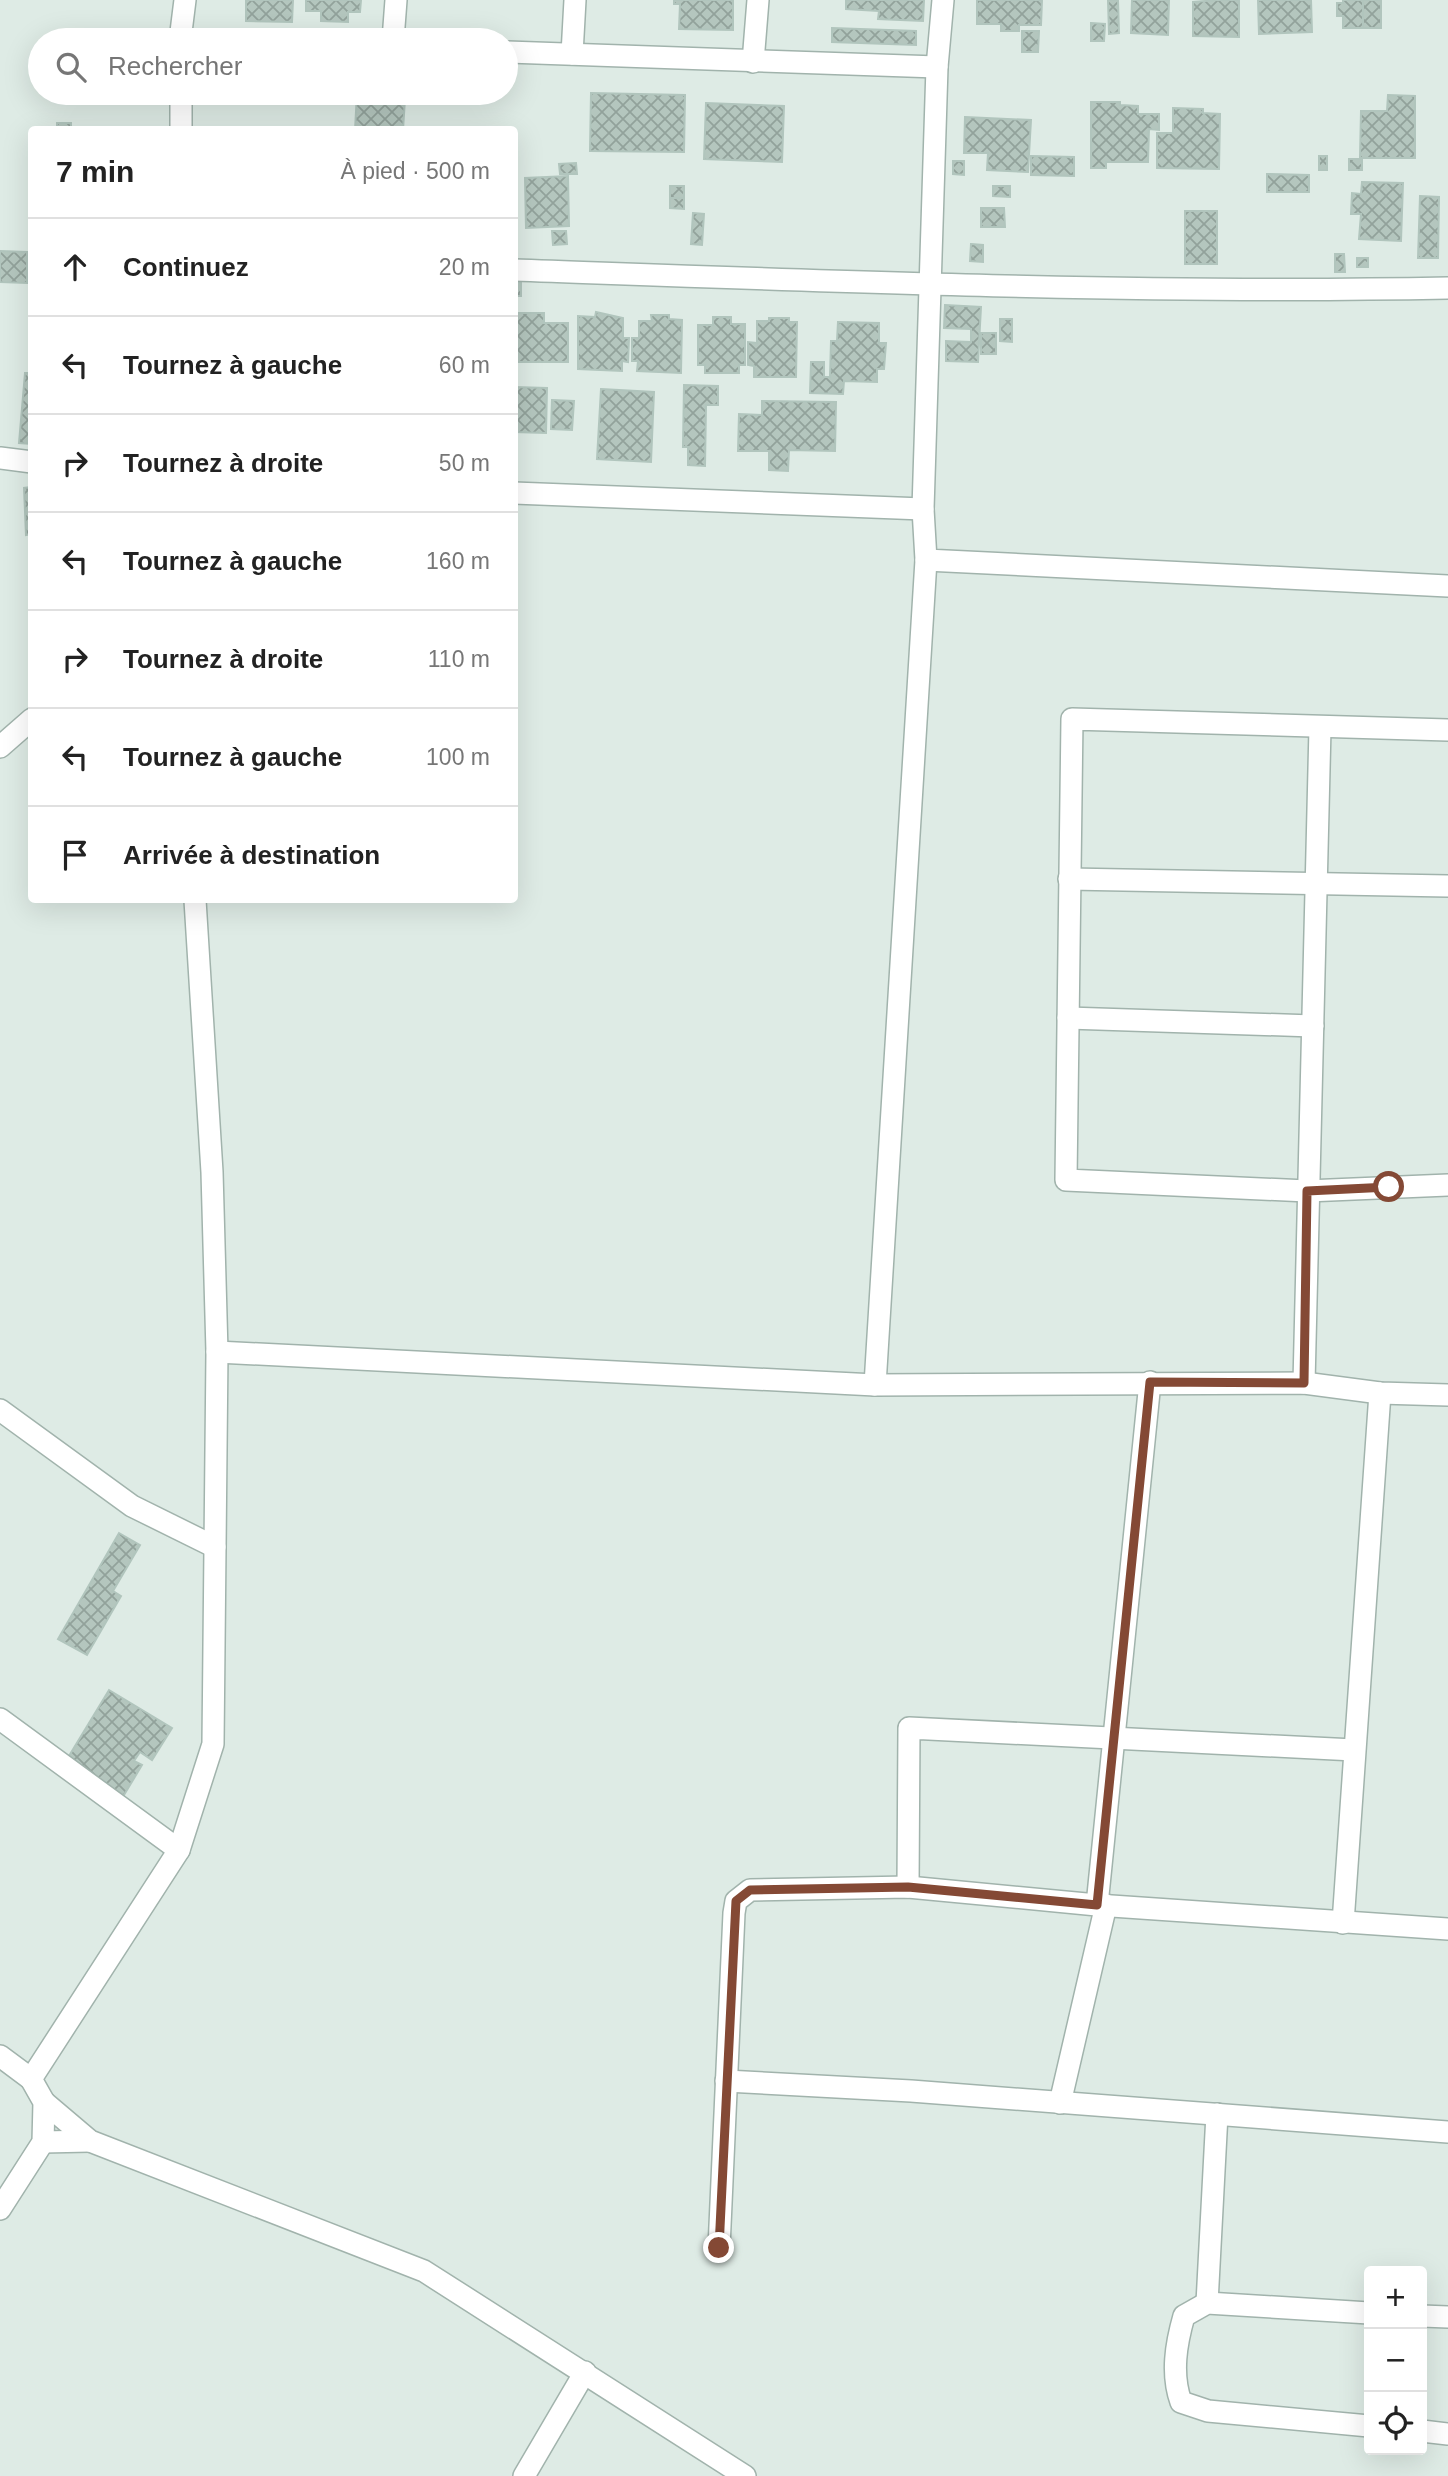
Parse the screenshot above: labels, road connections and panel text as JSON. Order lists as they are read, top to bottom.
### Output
{
  "page": {
    "search": "Rechercher",
    "heading": ["7 min", "À pied · 500 m"],
    "list": [
      ["Continuez", "20 m"],
      ["Tournez à gauche", "60 m"],
      ["Tournez à droite", "50 m"],
      ["Tournez à gauche", "160 m"],
      ["Tournez à droite", "110 m"],
      ["Tournez à gauche", "100 m"],
      "Arrivée à destination"
    ],
    "map_buttons": ["+", "−"]
  }
}
